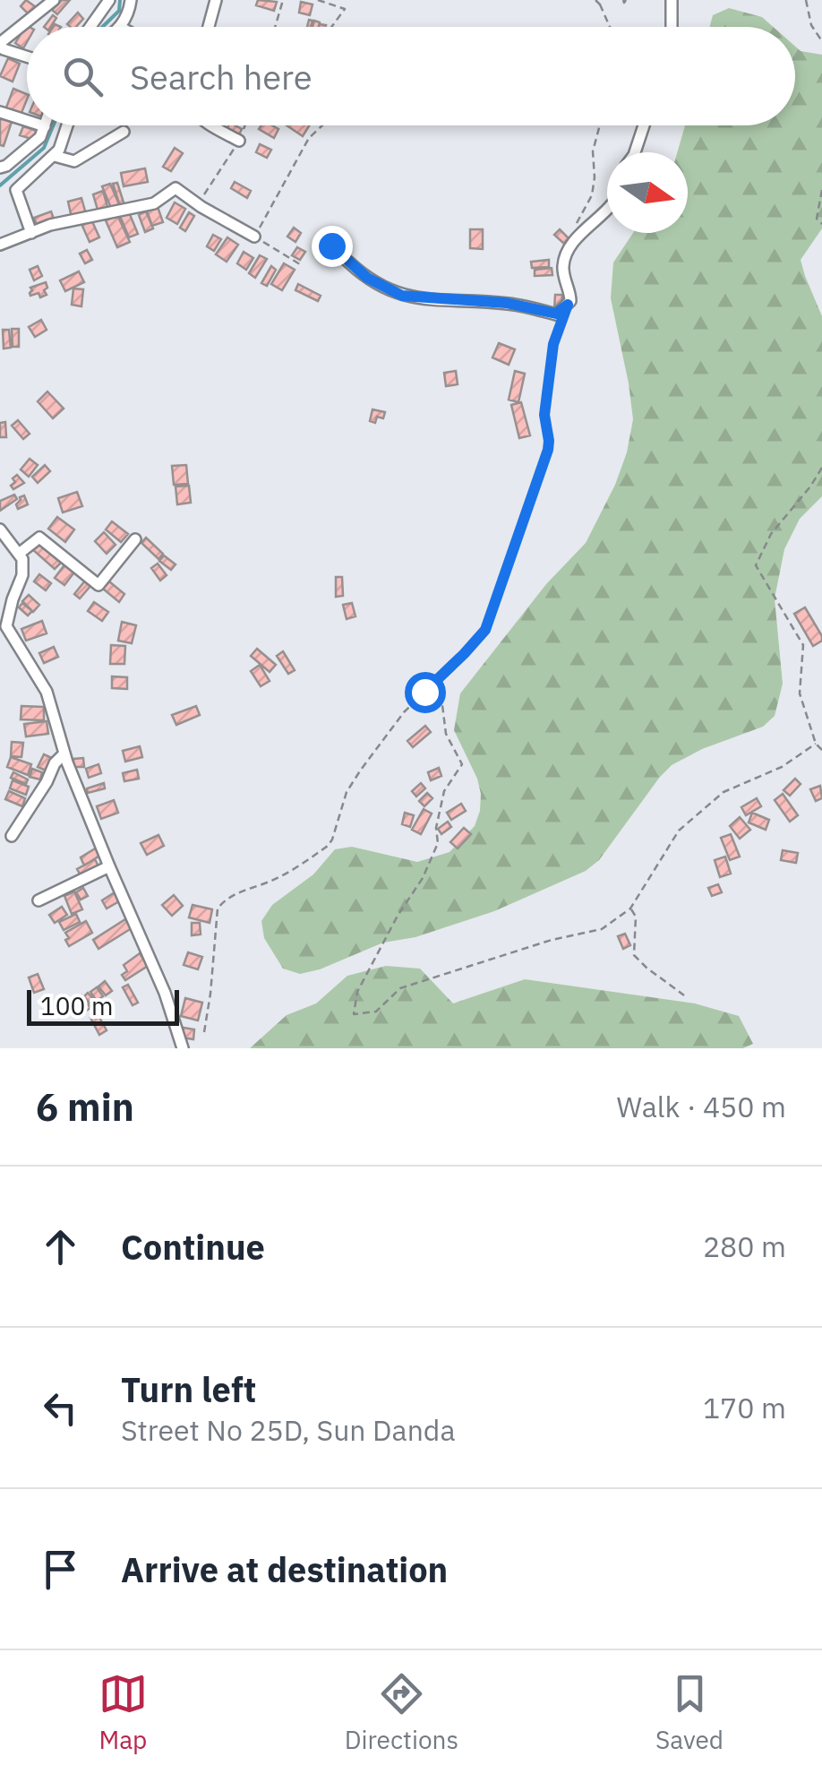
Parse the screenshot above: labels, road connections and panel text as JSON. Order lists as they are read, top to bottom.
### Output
{
  "scale_bar": "100 m",
  "north": "right",
  "page": {
    "search": "Search here",
    "scale": "100 m",
    "heading": ["6 min", "Walk · 450 m"],
    "list": [
      ["Continue", "280 m"],
      ["Turn left", "Street No 25D, Sun Danda", "170 m"],
      "Arrive at destination"
    ],
    "nav": ["Map", "Directions", "Saved"]
  }
}
